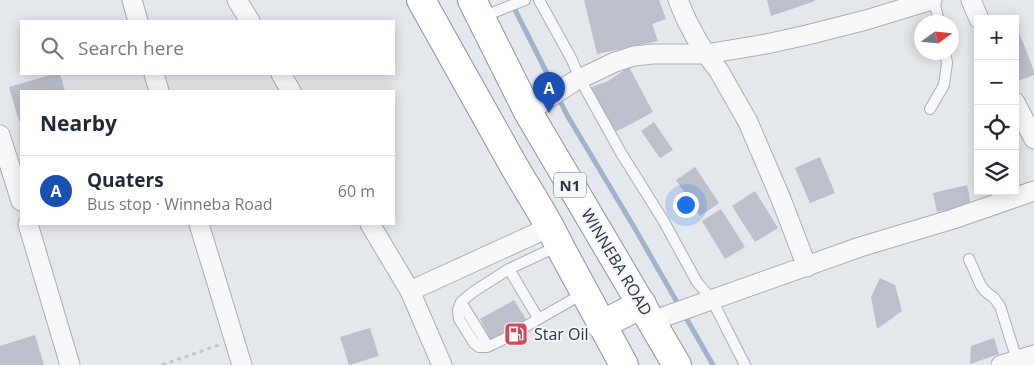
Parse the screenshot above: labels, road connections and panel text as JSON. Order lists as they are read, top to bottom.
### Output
{
  "streets": {
    "highway": ["N1", "WINNEBA ROAD"]
  },
  "places": {
    "fuel station": ["Star Oil"]
  },
  "north": "right",
  "page": {
    "map_buttons": ["+", "−"],
    "search": "Search here",
    "pins": "A",
    "heading": "Nearby",
    "list": [
      {
        "mark": "A",
        "name": "Quaters",
        "note": "Bus stop · Winneba Road",
        "value": "60 m"
      }
    ]
  }
}
